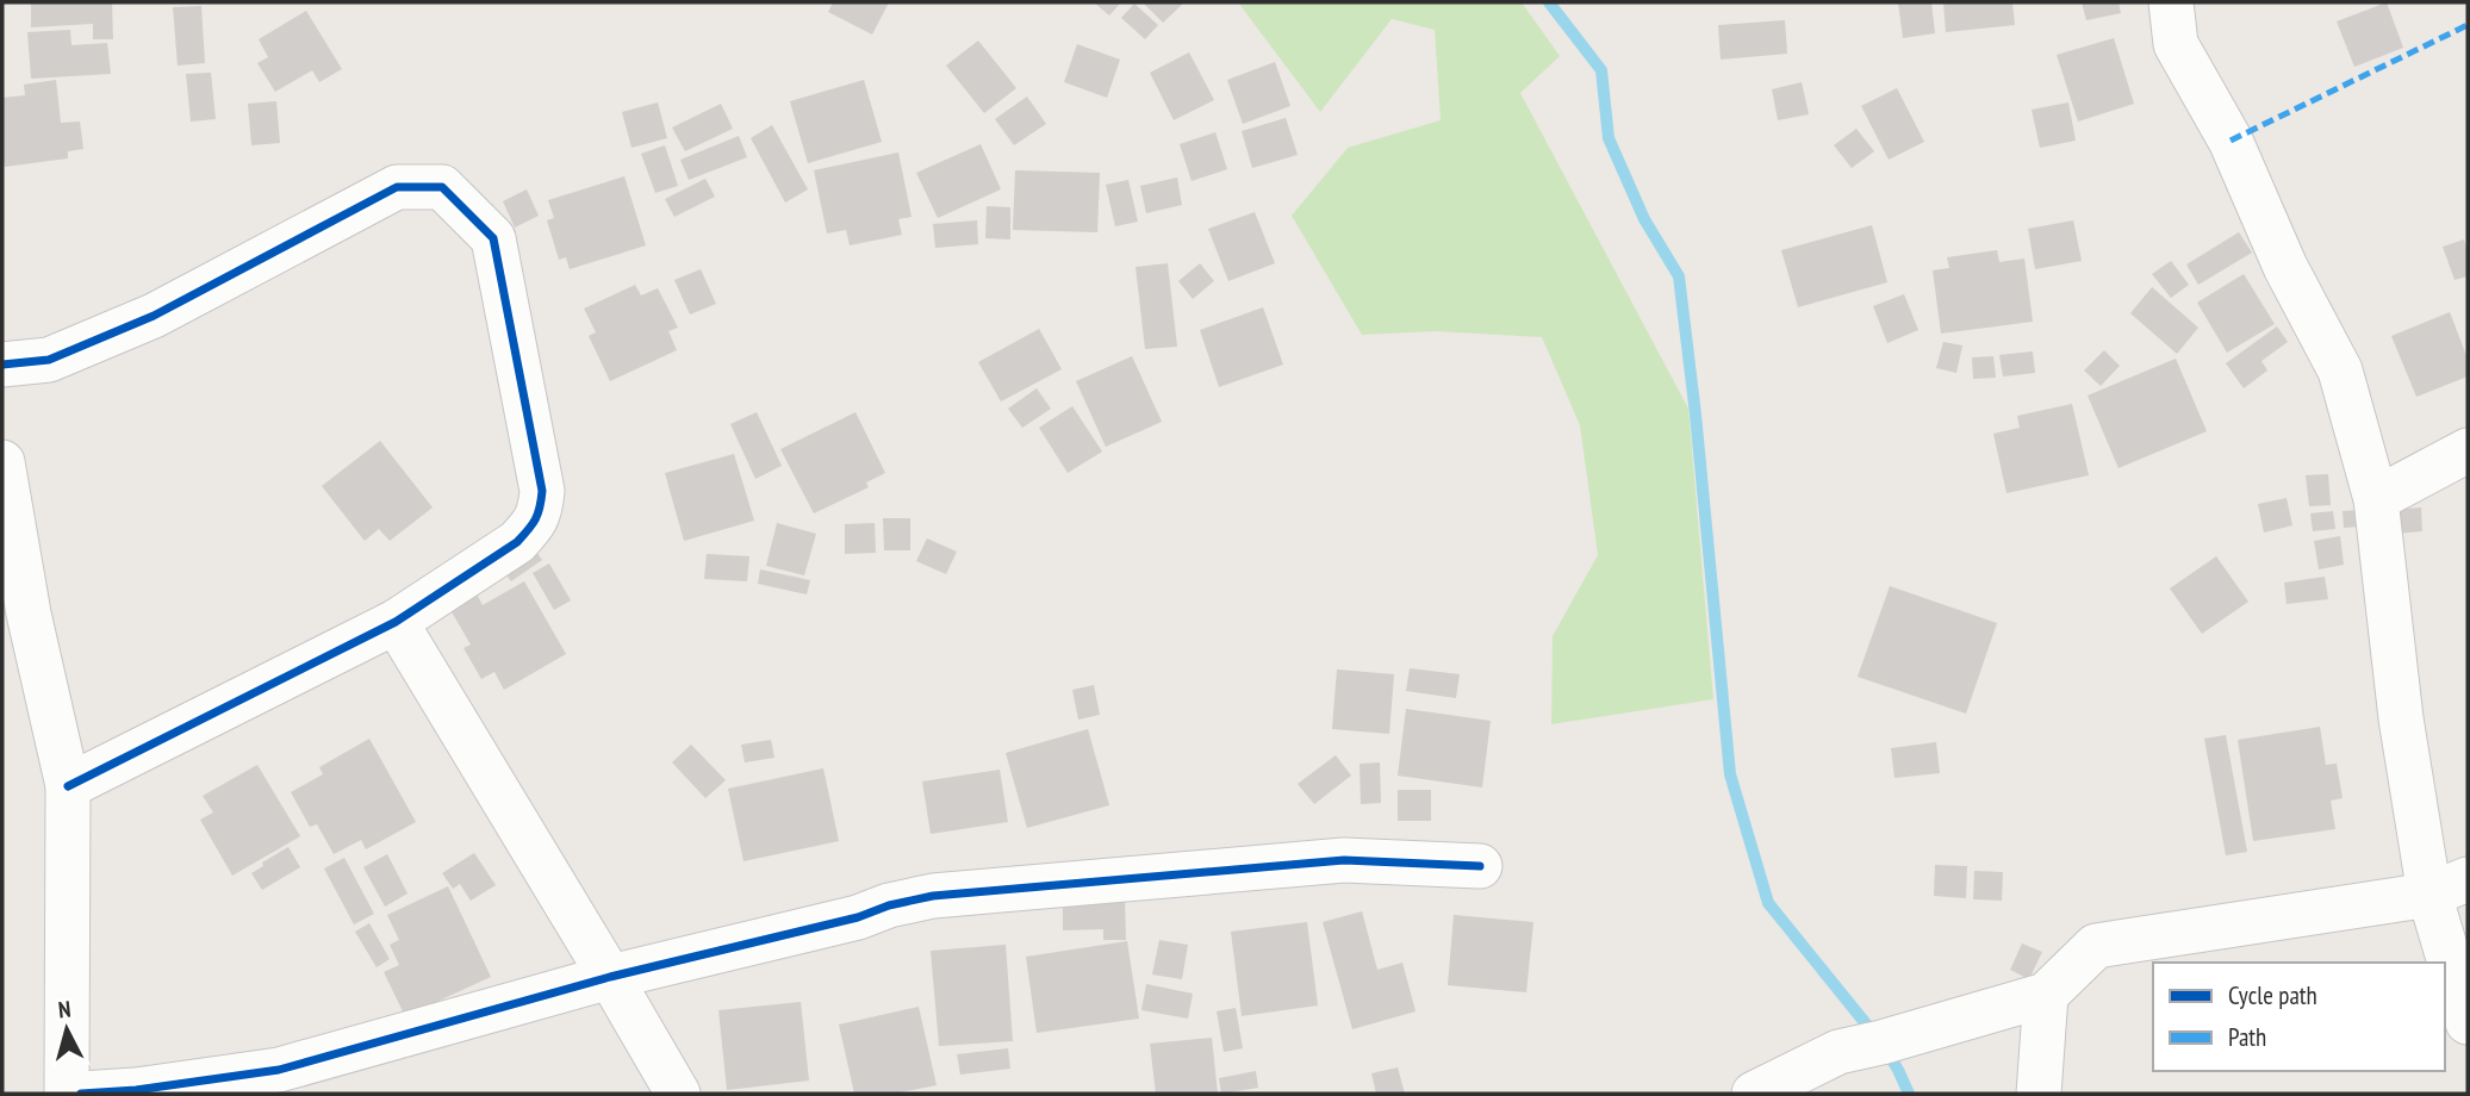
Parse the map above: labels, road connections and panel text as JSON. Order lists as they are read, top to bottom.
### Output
{
  "legend": ["Cycle path", "Path"],
  "north": "top"
}
